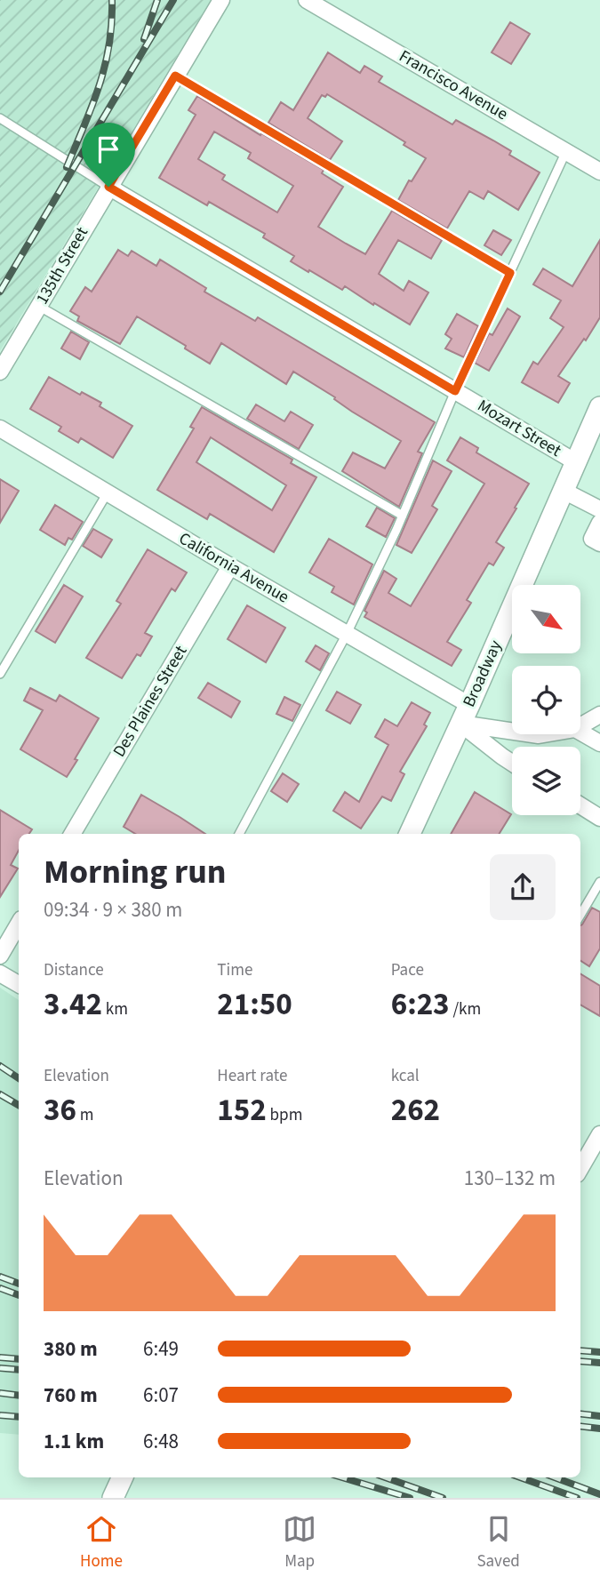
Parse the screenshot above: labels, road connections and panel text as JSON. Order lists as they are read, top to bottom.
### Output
{
  "streets": {
    "street": [
      "Francisco Avenue",
      "135th Street",
      "Mozart Street",
      "California Avenue",
      "Broadway",
      "Des Plaines Street"
    ]
  },
  "crossings": [
    ["135th Street", "Mozart Street"],
    ["Mozart Street", "Broadway"],
    ["California Avenue", "Broadway"],
    ["California Avenue", "Des Plaines Street"]
  ],
  "north": "bottom right",
  "page": {
    "heading": ["Morning run", "09:34 · 9 × 380 m"],
    "stats": [
      ["Distance", "3.42 km"],
      ["Time", "21:50"],
      ["Pace", "6:23 /km"],
      ["Elevation", "36 m"],
      ["Heart rate", "152 bpm"],
      ["kcal", "262"]
    ],
    "chart": ["Elevation", "130–132 m"],
    "list": [
      {
        "name": "380 m",
        "note": "6:49"
      },
      {
        "name": "760 m",
        "note": "6:07"
      },
      {
        "name": "1.1 km",
        "note": "6:48"
      }
    ],
    "tabs": ["Home", "Map", "Saved"]
  }
}
